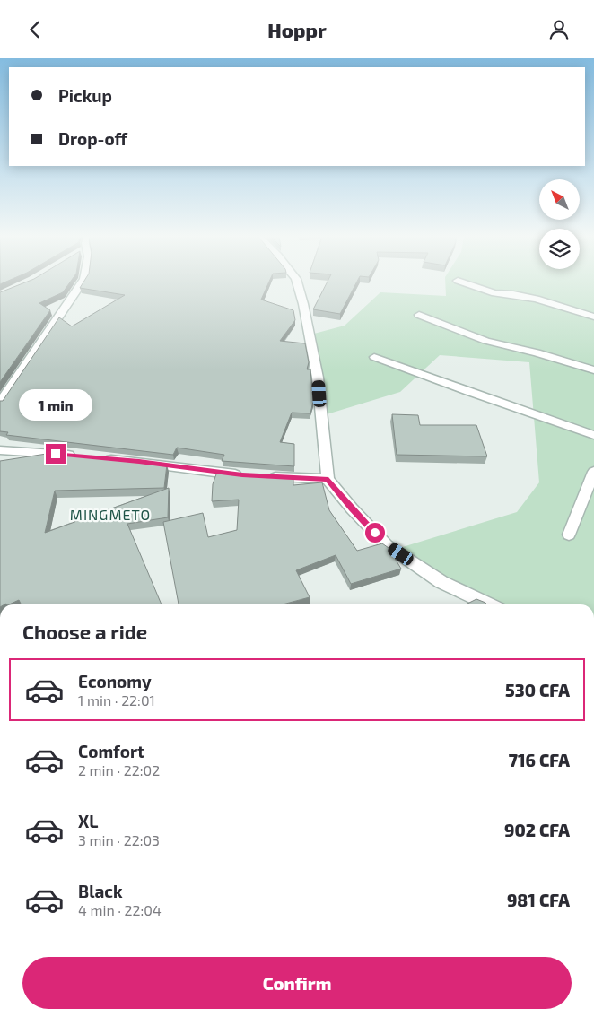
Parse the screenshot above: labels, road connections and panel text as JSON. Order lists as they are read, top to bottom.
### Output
{
  "districts": ["MINGMETO"],
  "north": "top left",
  "page": {
    "header": "Hoppr",
    "banner": ["Pickup", "Drop-off"],
    "bubble": "1 min",
    "heading": "Choose a ride",
    "list": [
      {
        "name": "Economy",
        "note": "1 min · 22:01",
        "value": "530 CFA"
      },
      {
        "name": "Comfort",
        "note": "2 min · 22:02",
        "value": "716 CFA"
      },
      {
        "name": "XL",
        "note": "3 min · 22:03",
        "value": "902 CFA"
      },
      {
        "name": "Black",
        "note": "4 min · 22:04",
        "value": "981 CFA"
      }
    ],
    "buttons": "Confirm"
  }
}
